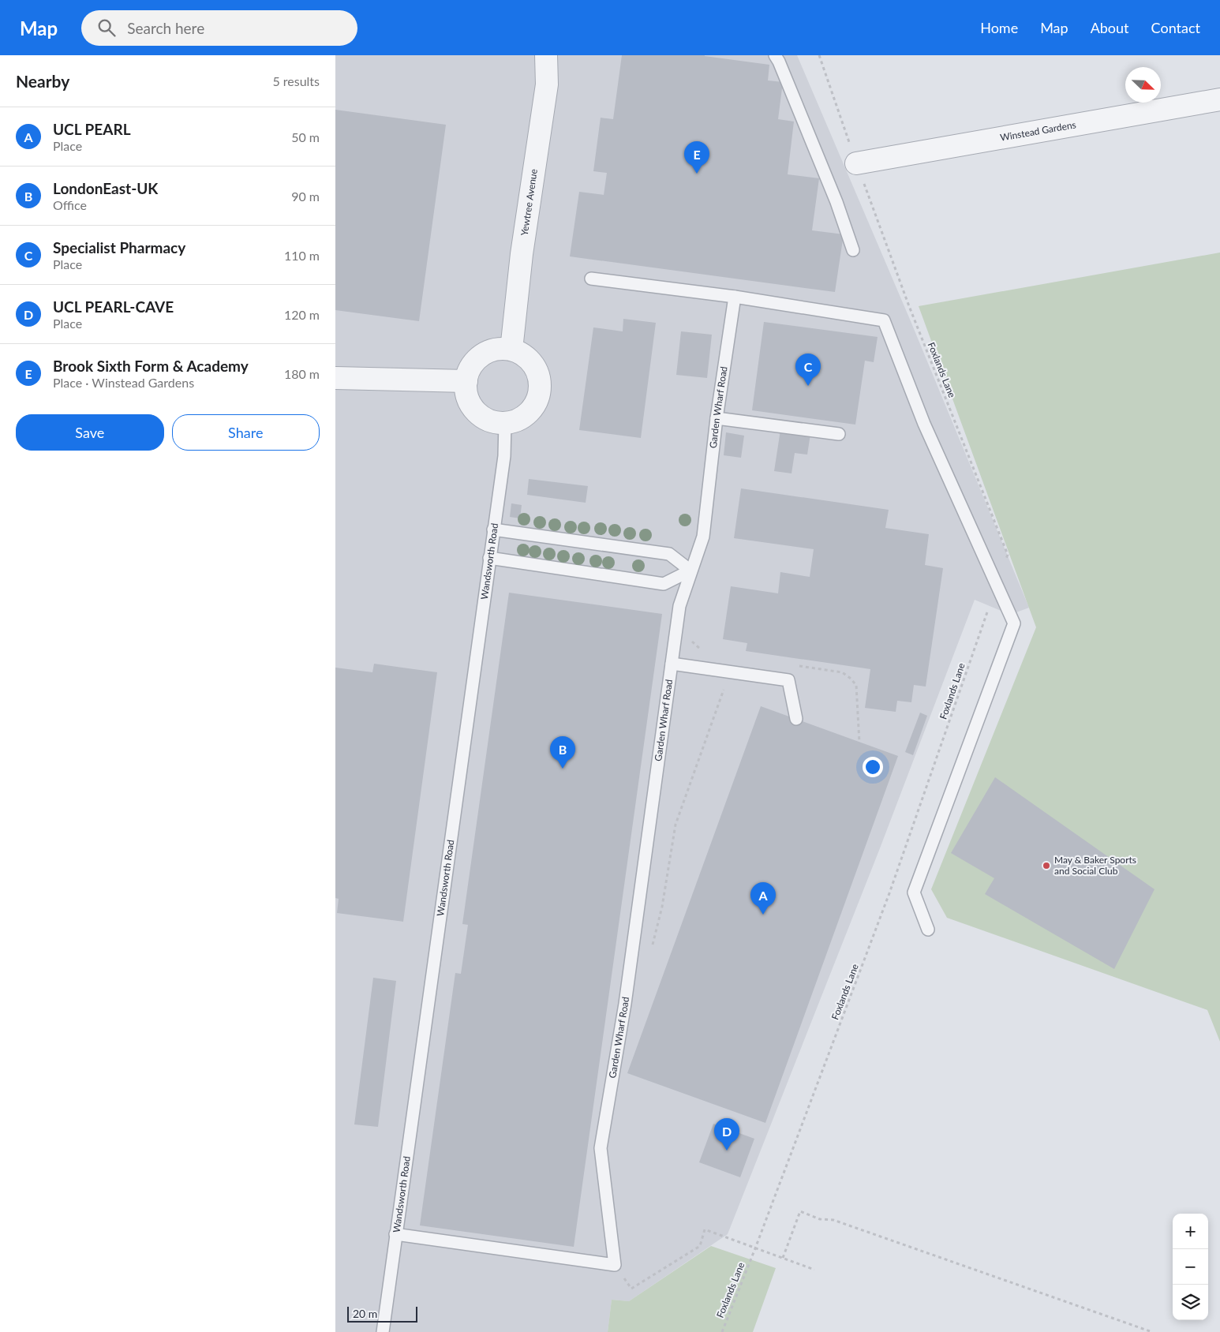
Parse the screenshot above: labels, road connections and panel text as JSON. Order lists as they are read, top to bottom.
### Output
{
  "streets": {
    "street": ["Winstead Gardens", "Yewtree Avenue"],
    "lane": ["Garden Wharf Road", "Wandsworth Road"],
    "path": ["Foxlands Lane"]
  },
  "crossings": [
    ["Winstead Gardens", "Foxlands Lane"],
    ["Yewtree Avenue", "Wandsworth Road"]
  ],
  "places": ["May & Baker Sports and Social Club"],
  "scale_bar": "20 m",
  "north": "bottom right",
  "page": {
    "header": "Map",
    "search": "Search here",
    "nav": [
      "Home",
      "Map",
      "About",
      "Contact"
    ],
    "heading": ["Nearby", "5 results"],
    "list": [
      {
        "mark": "A",
        "name": "UCL PEARL",
        "note": "Place",
        "value": "50 m"
      },
      {
        "mark": "B",
        "name": "LondonEast-UK",
        "note": "Office",
        "value": "90 m"
      },
      {
        "mark": "C",
        "name": "Specialist Pharmacy",
        "note": "Place",
        "value": "110 m"
      },
      {
        "mark": "D",
        "name": "UCL PEARL-CAVE",
        "note": "Place",
        "value": "120 m"
      },
      {
        "mark": "E",
        "name": "Brook Sixth Form & Academy",
        "note": "Place · Winstead Gardens",
        "value": "180 m"
      }
    ],
    "pins": [
      "E",
      "C",
      "B",
      "A",
      "D"
    ],
    "buttons": ["Save", "Share"],
    "map_buttons": ["+", "−"],
    "scale": "20 m"
  }
}
